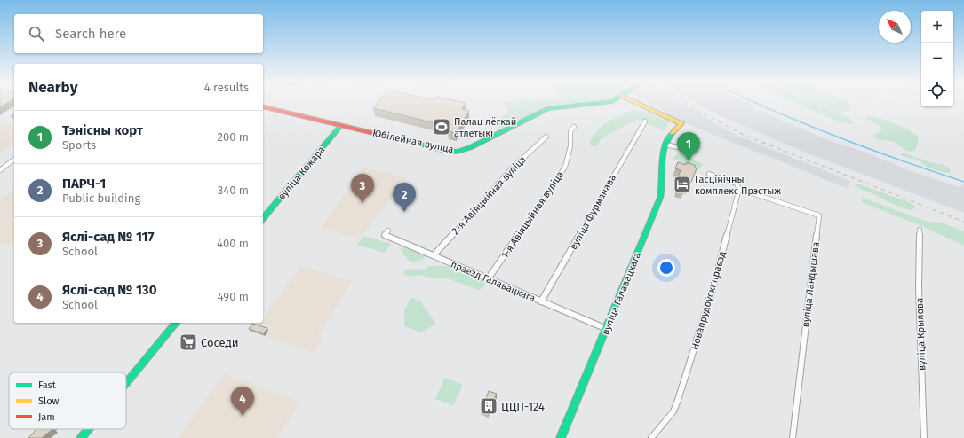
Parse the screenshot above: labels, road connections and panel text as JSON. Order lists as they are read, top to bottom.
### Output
{
  "streets": {
    "street": [
      "Юбілейная вуліца",
      "вуліца Кожара",
      "2-я Авіяцыйная вуліца",
      "вуліца Фурманава",
      "1-я Авіяцыйная вуліца",
      "праезд Галавацкага",
      "вуліца Ландышава",
      "вуліца Галавацкага",
      "Новапрудоўскі праезд",
      "вуліца Крылова"
    ]
  },
  "crossings": [
    ["Юбілейная вуліца", "вуліца Кожара"],
    ["2-я Авіяцыйная вуліца", "праезд Галавацкага"],
    ["вуліца Фурманава", "праезд Галавацкага"],
    ["1-я Авіяцыйная вуліца", "праезд Галавацкага"],
    ["праезд Галавацкага", "вуліца Галавацкага"],
    ["вуліца Ландышава", "Новапрудоўскі праезд"]
  ],
  "places": {
    "sports": ["Палац лёгкай атлетыкі"],
    "hotel": ["Гасцінічны комплекс Прэстыж"],
    "supermarket": ["Соседи"],
    "building": ["ЦЦП-124"]
  },
  "legend": ["Fast", "Slow", "Jam"],
  "north": "top left",
  "page": {
    "map_buttons": ["+", "−"],
    "search": "Search here",
    "heading": ["Nearby", "4 results"],
    "list": [
      {
        "mark": "1",
        "name": "Тэнісны корт",
        "note": "Sports",
        "value": "200 m"
      },
      {
        "mark": "2",
        "name": "ПАРЧ-1",
        "note": "Public building",
        "value": "340 m"
      },
      {
        "mark": "3",
        "name": "Яслі-сад № 117",
        "note": "School",
        "value": "400 m"
      },
      {
        "mark": "4",
        "name": "Яслі-сад № 130",
        "note": "School",
        "value": "490 m"
      }
    ],
    "pins": [
      "1",
      "3",
      "2",
      "4"
    ]
  }
}
